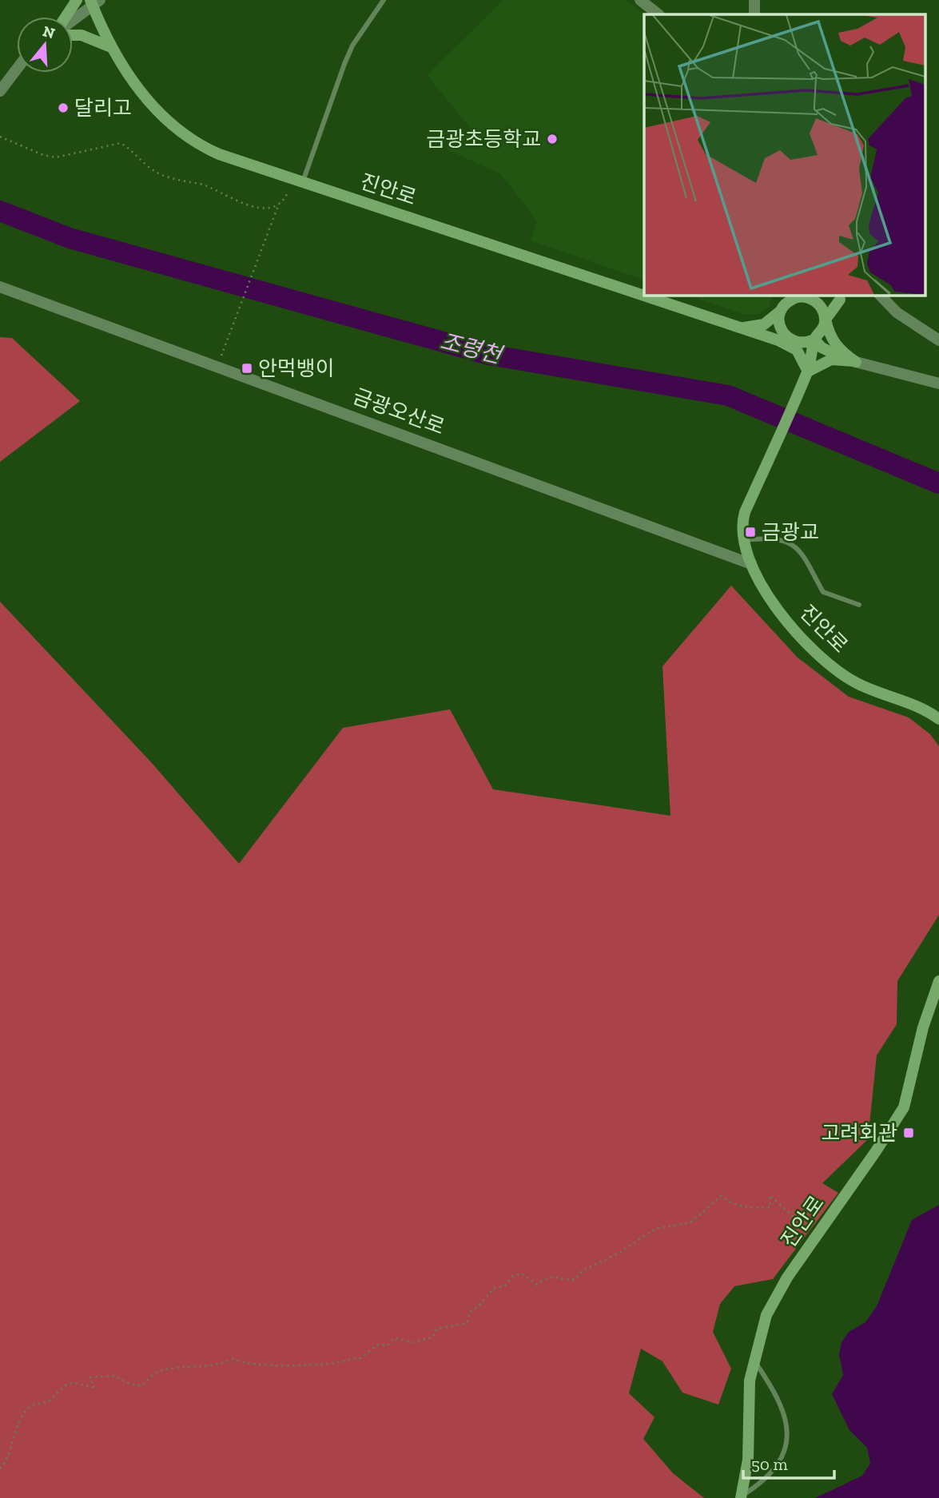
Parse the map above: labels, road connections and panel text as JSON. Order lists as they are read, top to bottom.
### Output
{
  "streets": {
    "main road": ["진안로"],
    "street": ["금광오산로"]
  },
  "crossings": [
    ["진안로", "금광오산로"]
  ],
  "water": ["조령천"],
  "places": {
    "other": ["달리고", "금광초등학교"],
    "transit": ["안먹뱅이", "금광교", "고려회관"]
  },
  "scale_bar": "50 m",
  "north": "top"
}
